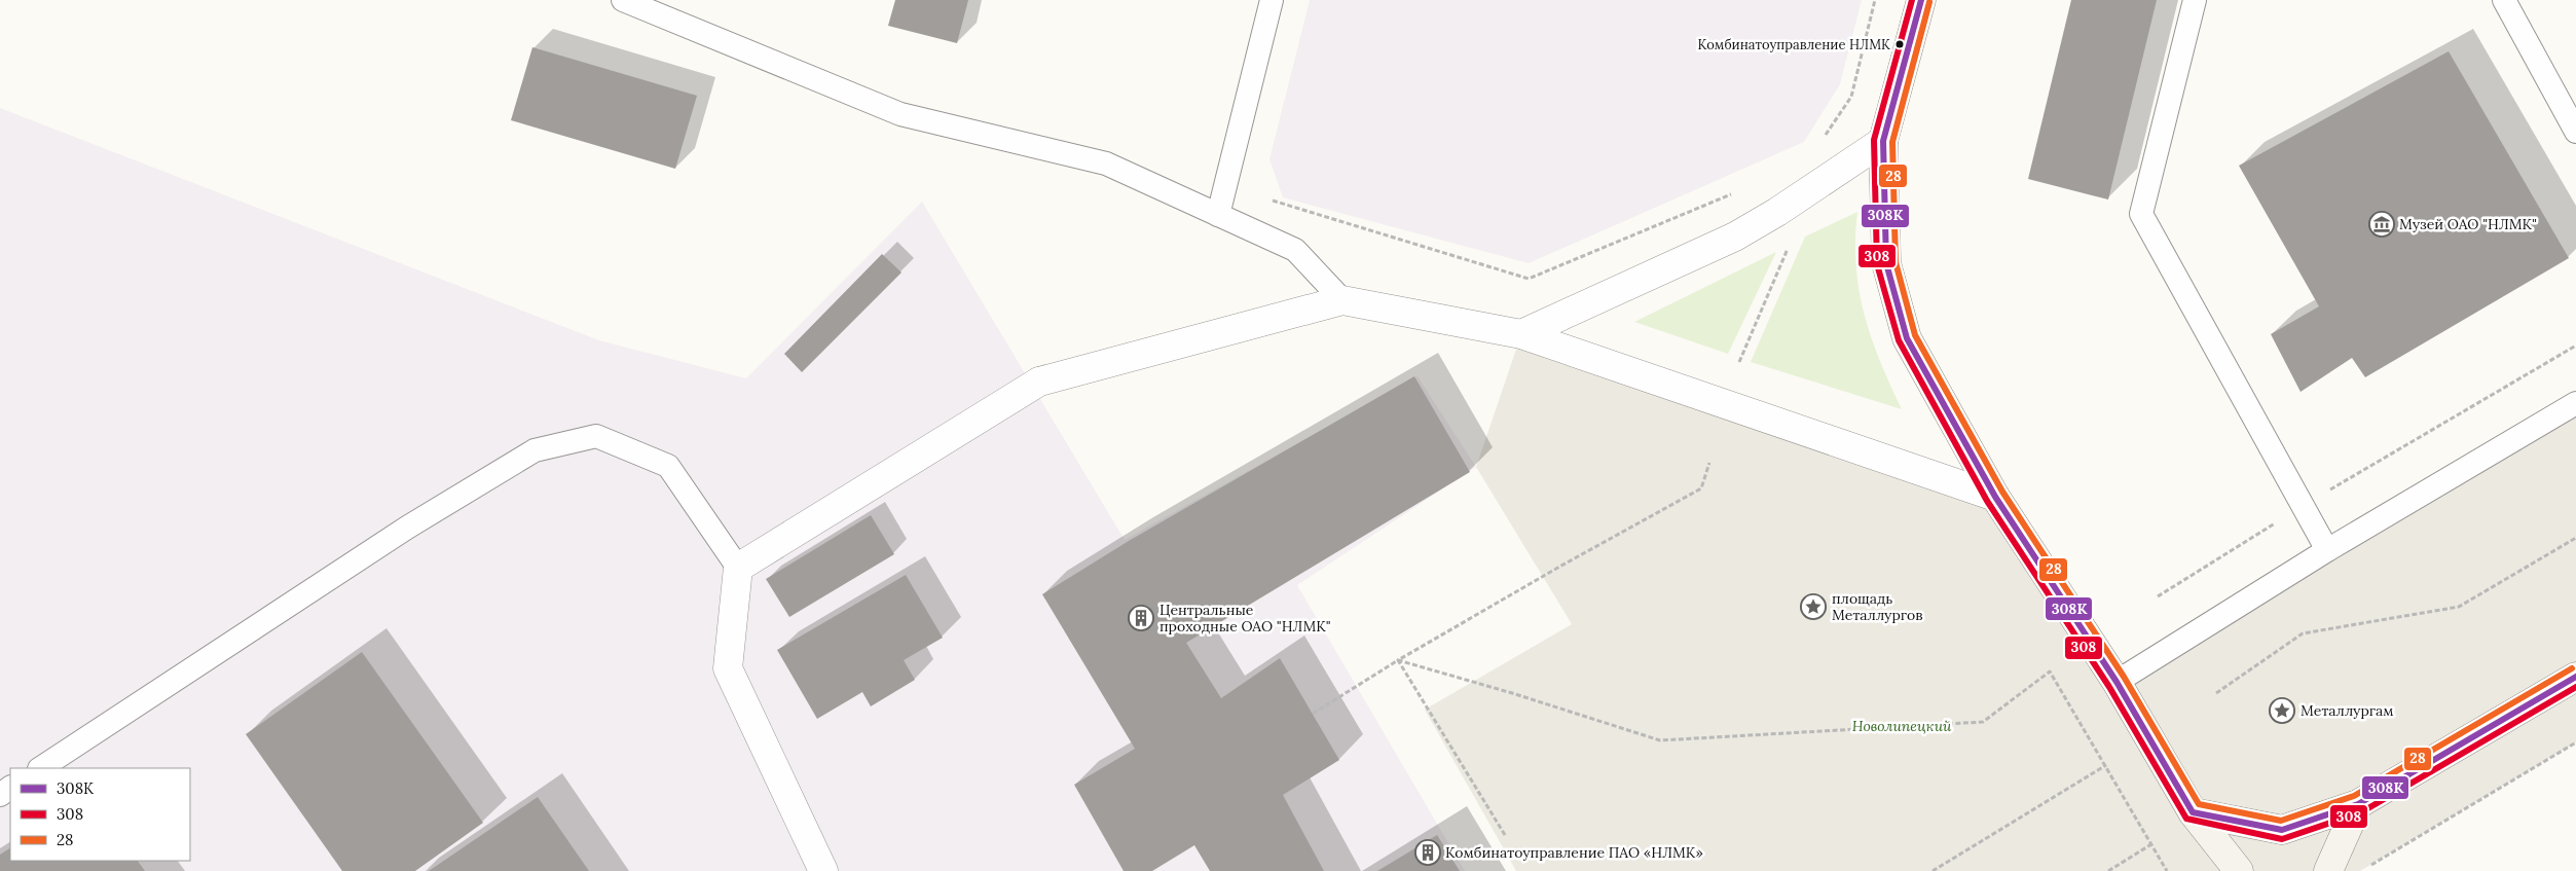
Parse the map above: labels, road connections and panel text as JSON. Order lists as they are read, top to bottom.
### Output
{
  "parks": ["Новолипецкий"],
  "places": {
    "other": ["Комбинатоуправление НЛМК"],
    "museum": ["Музей ОАО \"НЛМК\""],
    "place": ["площадь Металлургов", "Металлургам"],
    "building": ["Центральные проходные ОАО \"НЛМК\"", "Комбинатоуправление ПАО «НЛМК»"]
  },
  "lines": ["transit line 308К", "transit line 308", "transit line 28"],
  "legend": ["308К", "308", "28"]
}
